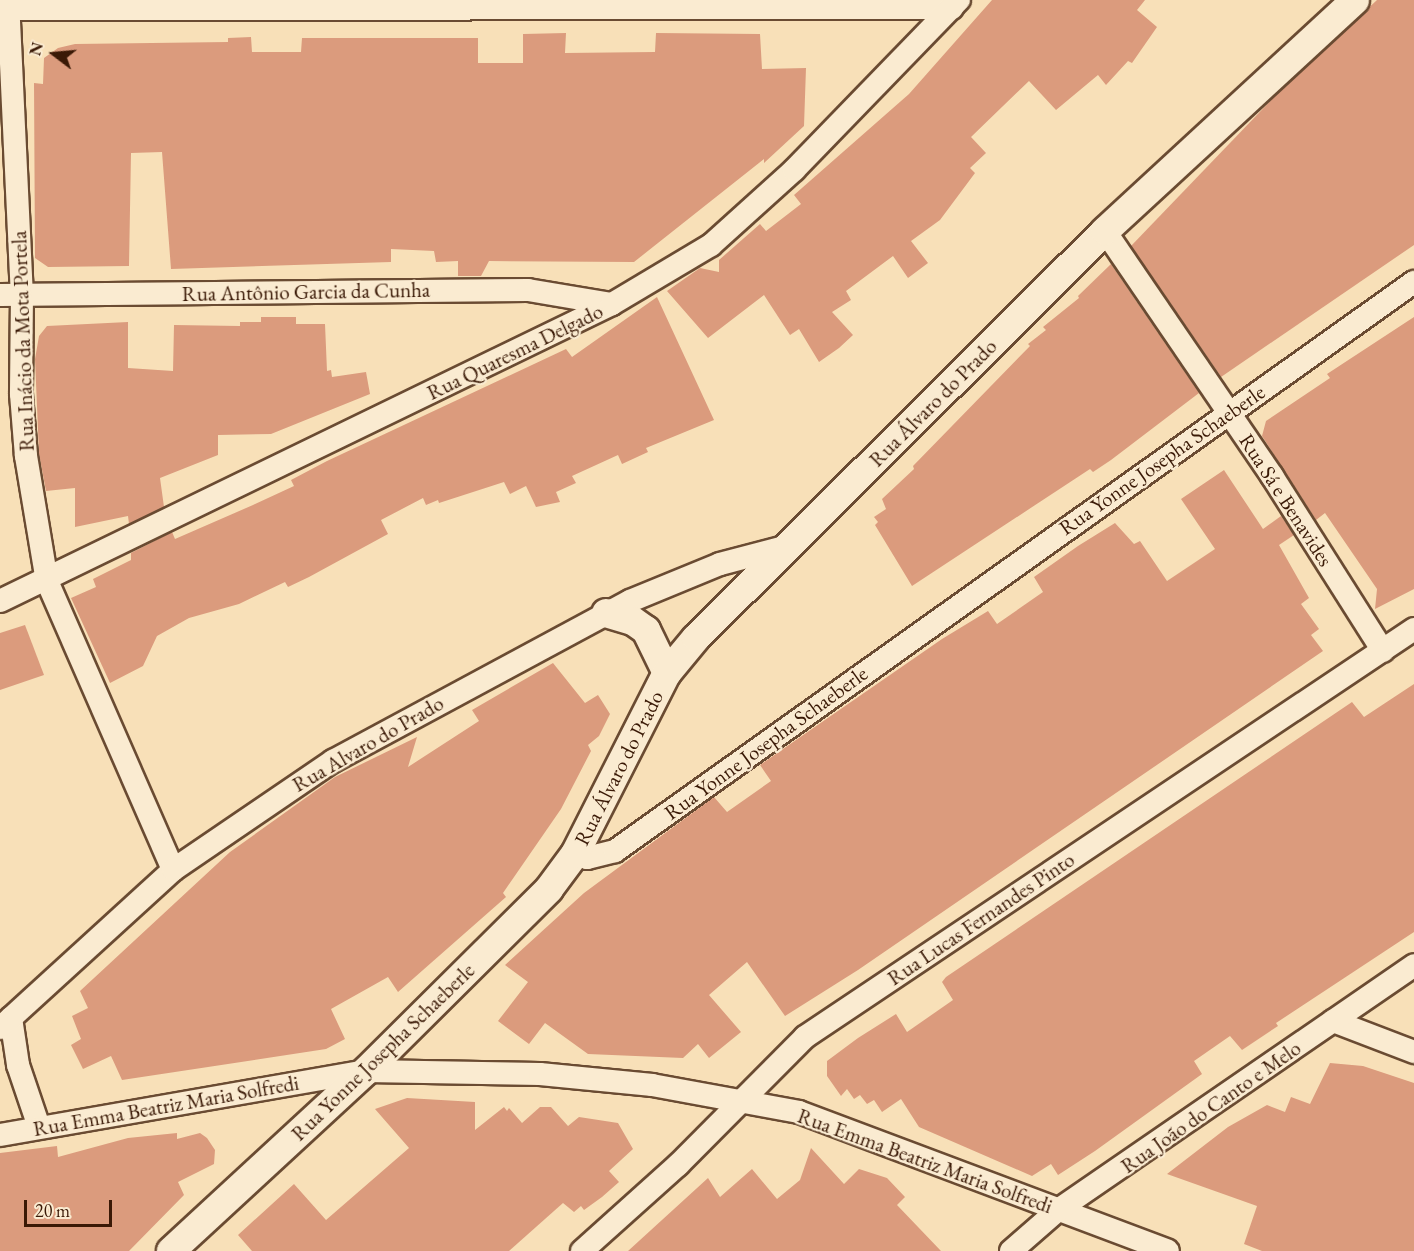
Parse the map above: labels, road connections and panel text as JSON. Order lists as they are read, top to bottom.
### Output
{
  "streets": {
    "street": [
      "Rua Antônio Garcia da Cunha",
      "Rua Inácio da Mota Portela",
      "Rua Quaresma Delgado",
      "Rua Álvaro do Prado",
      "Rua Yonne Josepha Schaeberle",
      "Rua Sá e Benavides",
      "Rua Alvaro do Prado",
      "Rua Lucas Fernandes Pinto",
      "Rua Emma Beatriz Maria Solfredi",
      "Rua João do Canto e Melo"
    ]
  },
  "crossings": [
    ["Rua Antônio Garcia da Cunha", "Rua Inácio da Mota Portela"],
    ["Rua Antônio Garcia da Cunha", "Rua Quaresma Delgado"],
    ["Rua Inácio da Mota Portela", "Rua Quaresma Delgado"],
    ["Rua Inácio da Mota Portela", "Rua Alvaro do Prado"],
    ["Rua Álvaro do Prado", "Rua Yonne Josepha Schaeberle"],
    ["Rua Álvaro do Prado", "Rua Sá e Benavides"],
    ["Rua Álvaro do Prado", "Rua Alvaro do Prado"],
    ["Rua Yonne Josepha Schaeberle", "Rua Sá e Benavides"],
    ["Rua Yonne Josepha Schaeberle", "Rua Emma Beatriz Maria Solfredi"],
    ["Rua Sá e Benavides", "Rua Lucas Fernandes Pinto"],
    ["Rua Lucas Fernandes Pinto", "Rua Emma Beatriz Maria Solfredi"],
    ["Rua Emma Beatriz Maria Solfredi", "Rua João do Canto e Melo"]
  ],
  "scale_bar": "20 m",
  "north": "left"
}
